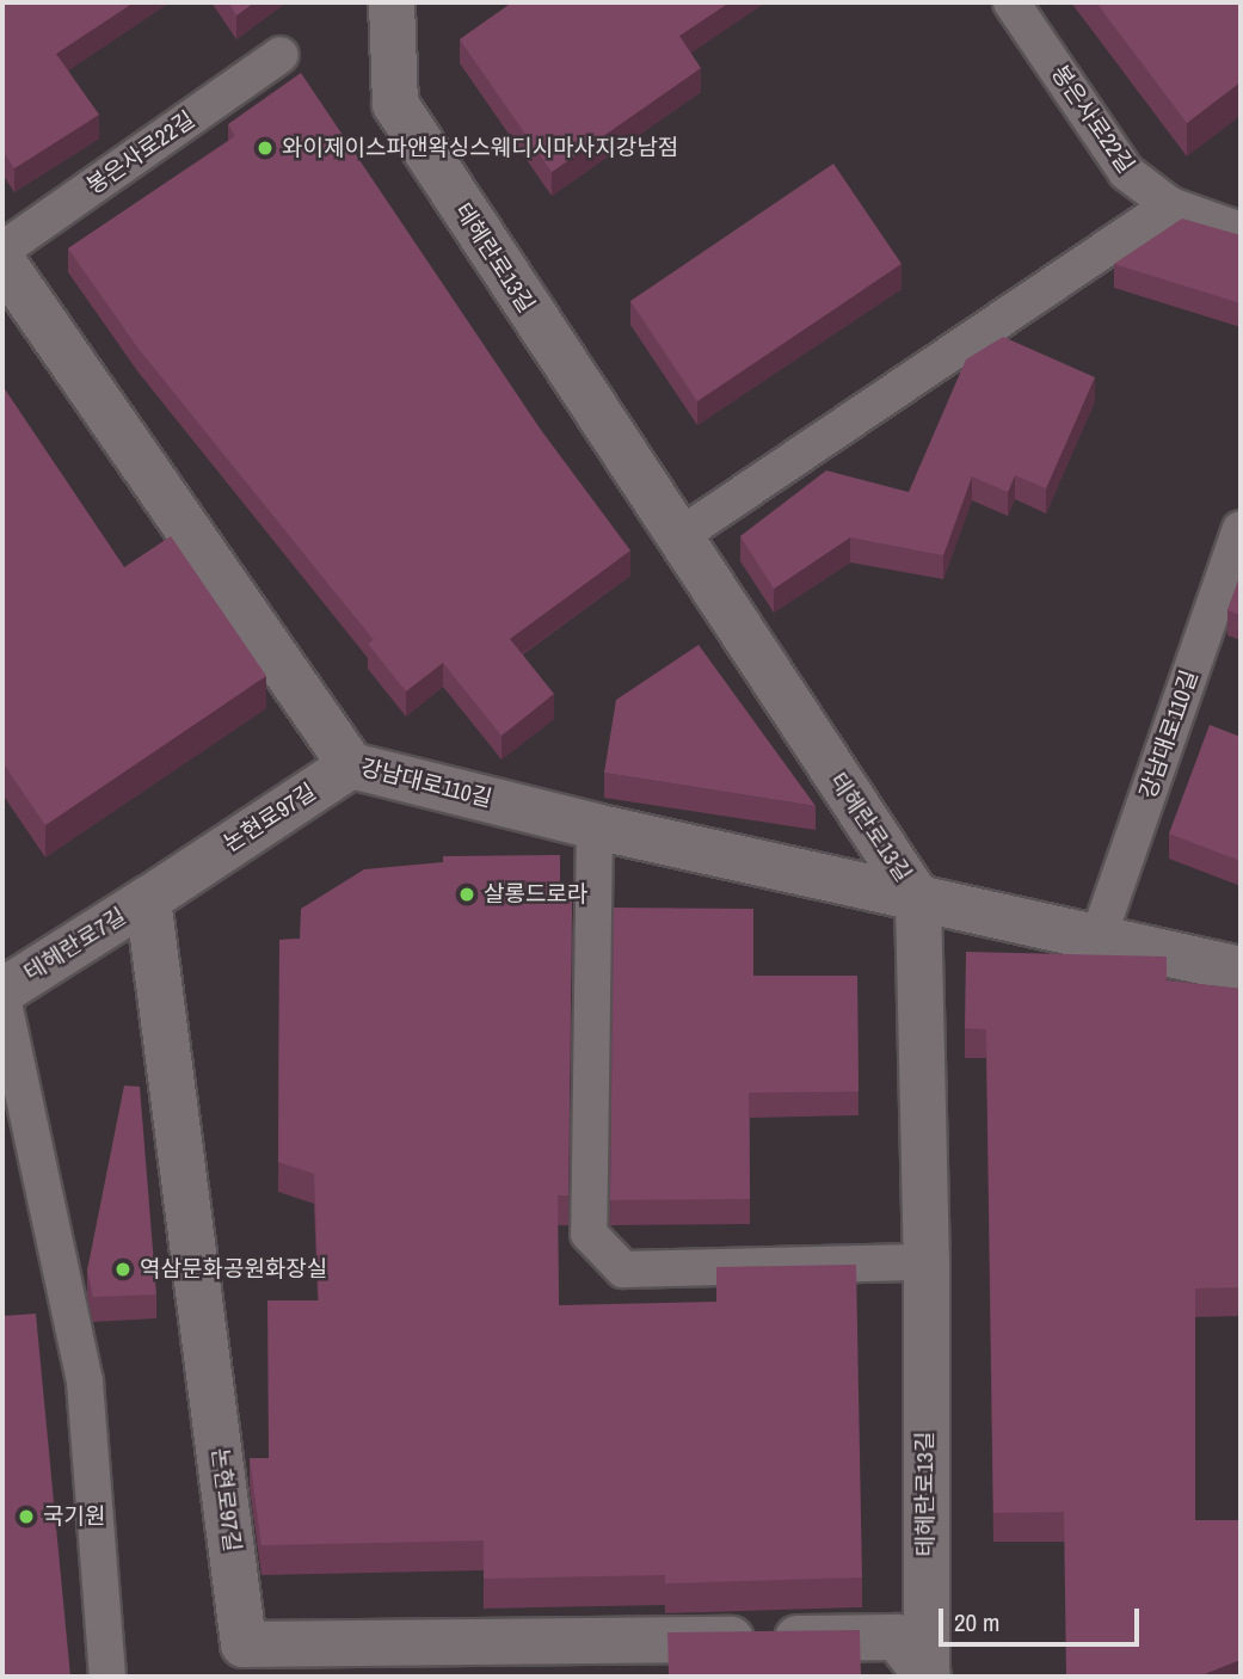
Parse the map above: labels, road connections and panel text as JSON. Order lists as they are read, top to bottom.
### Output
{
  "streets": {
    "street": [
      "테헤란로13길",
      "강남대로110길",
      "논현로97길",
      "테헤란로7길"
    ],
    "lane": ["봉은사로22길"]
  },
  "crossings": [
    ["테헤란로13길", "강남대로110길"],
    ["테헤란로13길", "논현로97길"],
    ["강남대로110길", "논현로97길"],
    ["논현로97길", "테헤란로7길"]
  ],
  "places": [
    "와이제이스파앤왁싱스웨디시마사지강남점",
    "살롱드로라",
    "역삼문화공원화장실",
    "국기원"
  ],
  "scale_bar": "20 m"
}
